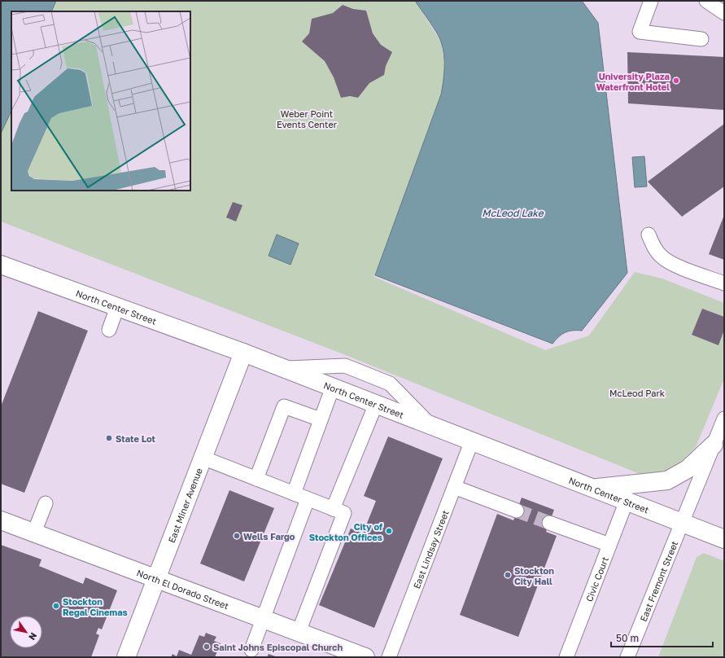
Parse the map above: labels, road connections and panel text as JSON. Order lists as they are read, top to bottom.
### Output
{
  "streets": {
    "main road": ["North Center Street", "East Miner Avenue", "North El Dorado Street"],
    "street": ["East Lindsay Street", "Civic Court", "East Fremont Street"]
  },
  "crossings": [
    ["North Center Street", "East Miner Avenue"],
    ["North Center Street", "East Lindsay Street"],
    ["North Center Street", "Civic Court"],
    ["North Center Street", "East Fremont Street"],
    ["East Miner Avenue", "North El Dorado Street"]
  ],
  "water": ["McLeod Lake"],
  "parks": ["Weber Point Events Center", "McLeod Park"],
  "places": [
    "University Plaza Waterfront Hotel",
    "State Lot",
    "City of Stockton Offices",
    "Wells Fargo",
    "Stockton City Hall",
    "Stockton Regal Cinemas",
    "Saint Johns Episcopal Church"
  ],
  "scale_bar": "50 m",
  "north": "bottom right"
}
